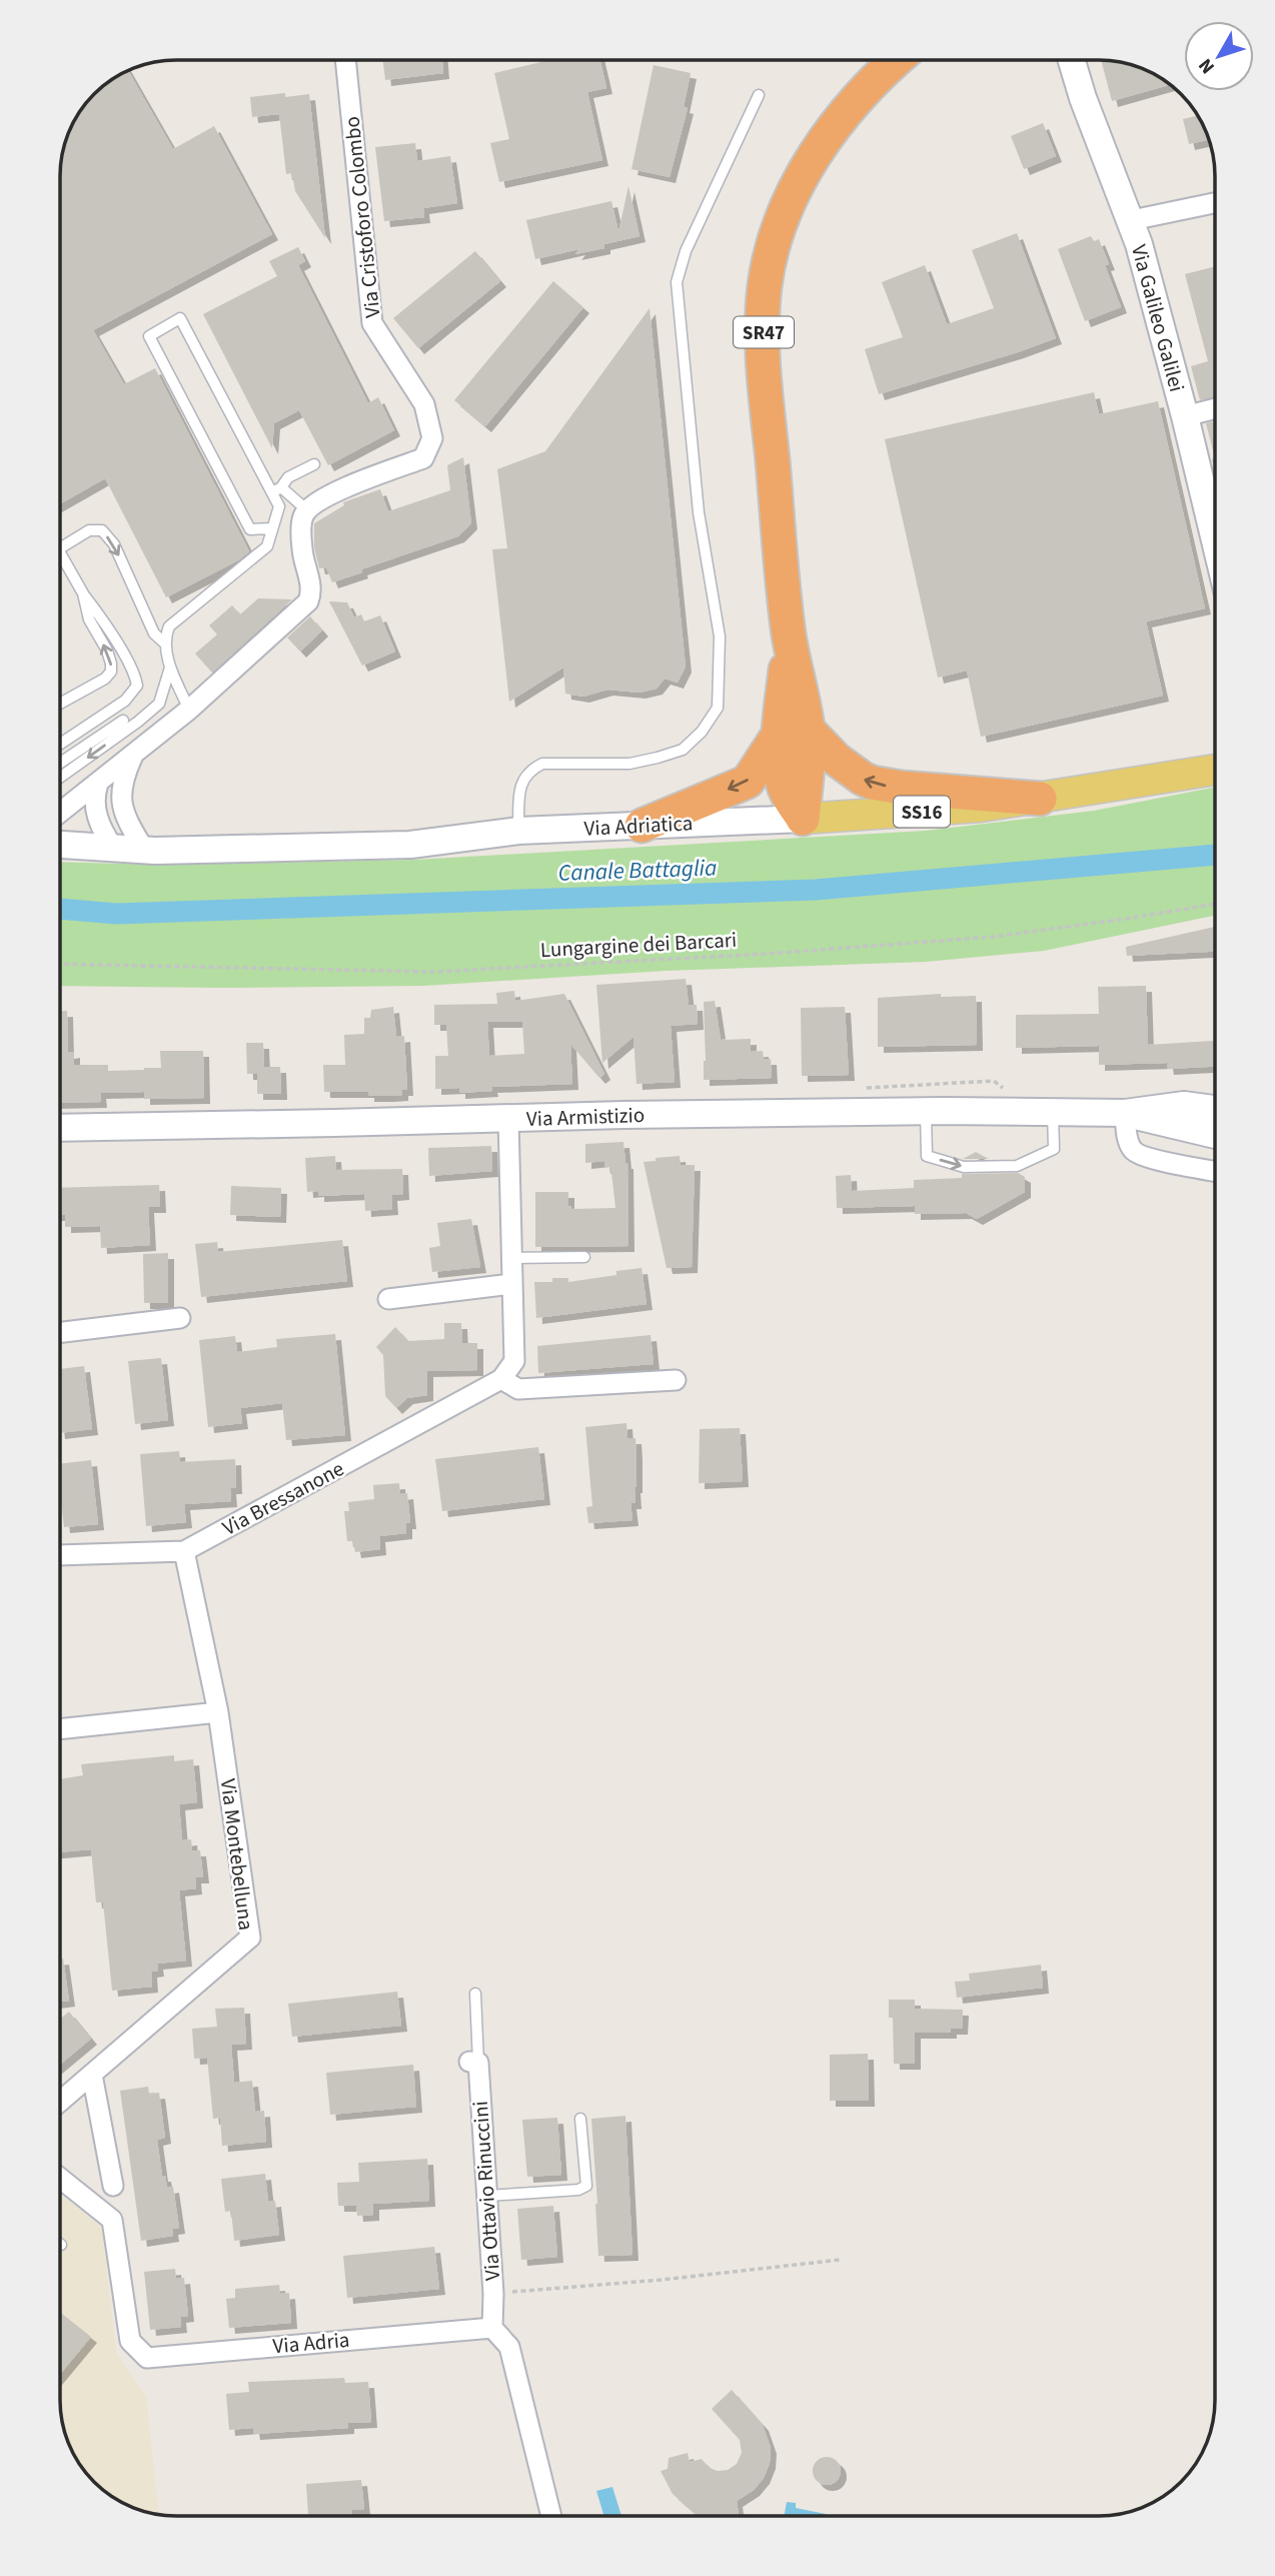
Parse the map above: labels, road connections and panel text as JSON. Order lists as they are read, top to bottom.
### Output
{
  "streets": {
    "highway": ["SR47"],
    "main road": ["SS16", "Via Adriatica"],
    "street": [
      "Via Cristoforo Colombo",
      "Via Galileo Galilei",
      "Via Armistizio",
      "Via Bressanone",
      "Via Montebelluna",
      "Via Ottavio Rinuccini",
      "Via Adria"
    ],
    "path": ["Lungargine dei Barcari"]
  },
  "crossings": [
    ["SR47", "Via Adriatica"],
    ["Via Bressanone", "Via Montebelluna"],
    ["Via Ottavio Rinuccini", "Via Adria"]
  ],
  "water": ["Canale Battaglia"],
  "north": "bottom left"
}
